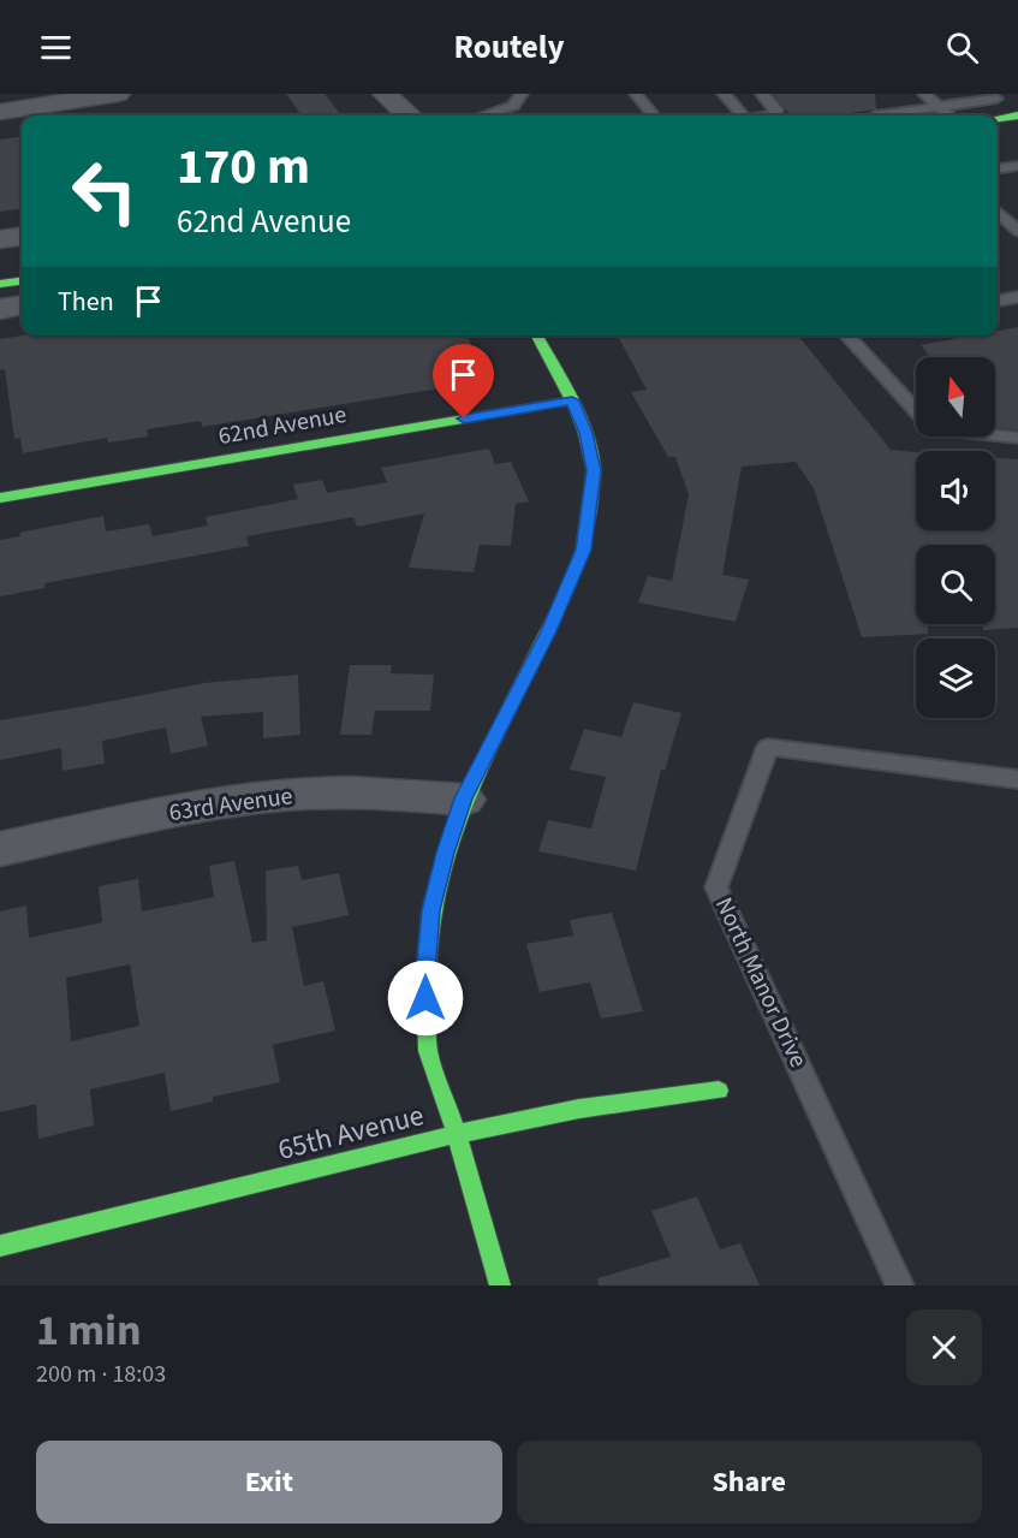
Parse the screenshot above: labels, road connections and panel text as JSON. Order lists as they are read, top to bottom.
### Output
{
  "streets": {
    "street": ["62nd Avenue", "63rd Avenue", "65th Avenue"],
    "lane": ["North Manor Drive"]
  },
  "north": "top",
  "page": {
    "header": "Routely",
    "turn": ["170 m", "62nd Avenue"],
    "then": "Then",
    "heading": ["1 min", "200 m · 18:03"],
    "buttons": ["Exit", "Share"]
  }
}
